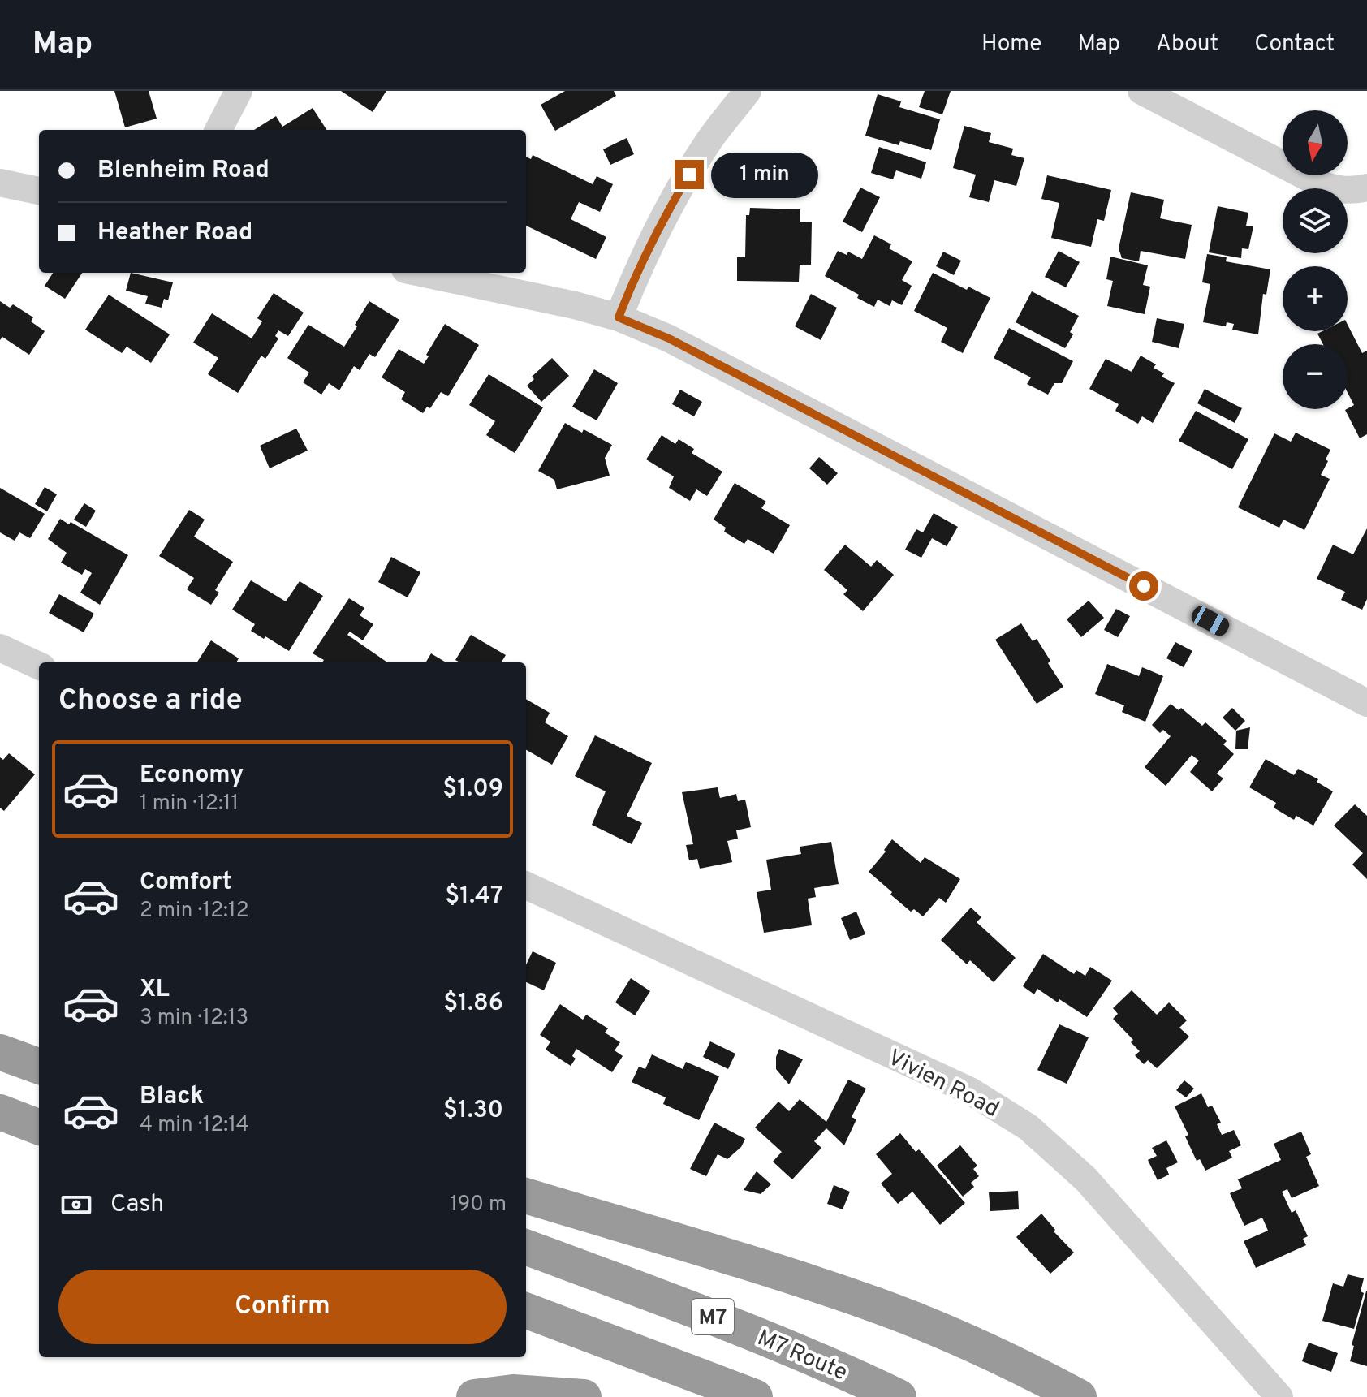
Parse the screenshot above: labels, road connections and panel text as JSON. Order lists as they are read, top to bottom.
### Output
{
  "streets": {
    "highway": ["M7", "M7 Route"],
    "street": ["Vivien Road"]
  },
  "north": "bottom",
  "page": {
    "header": "Map",
    "nav": [
      "Home",
      "Map",
      "About",
      "Contact"
    ],
    "map_buttons": ["+", "−"],
    "banner": ["Blenheim Road", "Heather Road"],
    "bubble": "1 min",
    "heading": "Choose a ride",
    "list": [
      {
        "name": "Economy",
        "note": "1 min · 12:11",
        "value": "$1.09"
      },
      {
        "name": "Comfort",
        "note": "2 min · 12:12",
        "value": "$1.47"
      },
      {
        "name": "XL",
        "note": "3 min · 12:13",
        "value": "$1.86"
      },
      {
        "name": "Black",
        "note": "4 min · 12:14",
        "value": "$1.30"
      }
    ],
    "pay": ["Cash", "190 m"],
    "buttons": "Confirm"
  }
}
